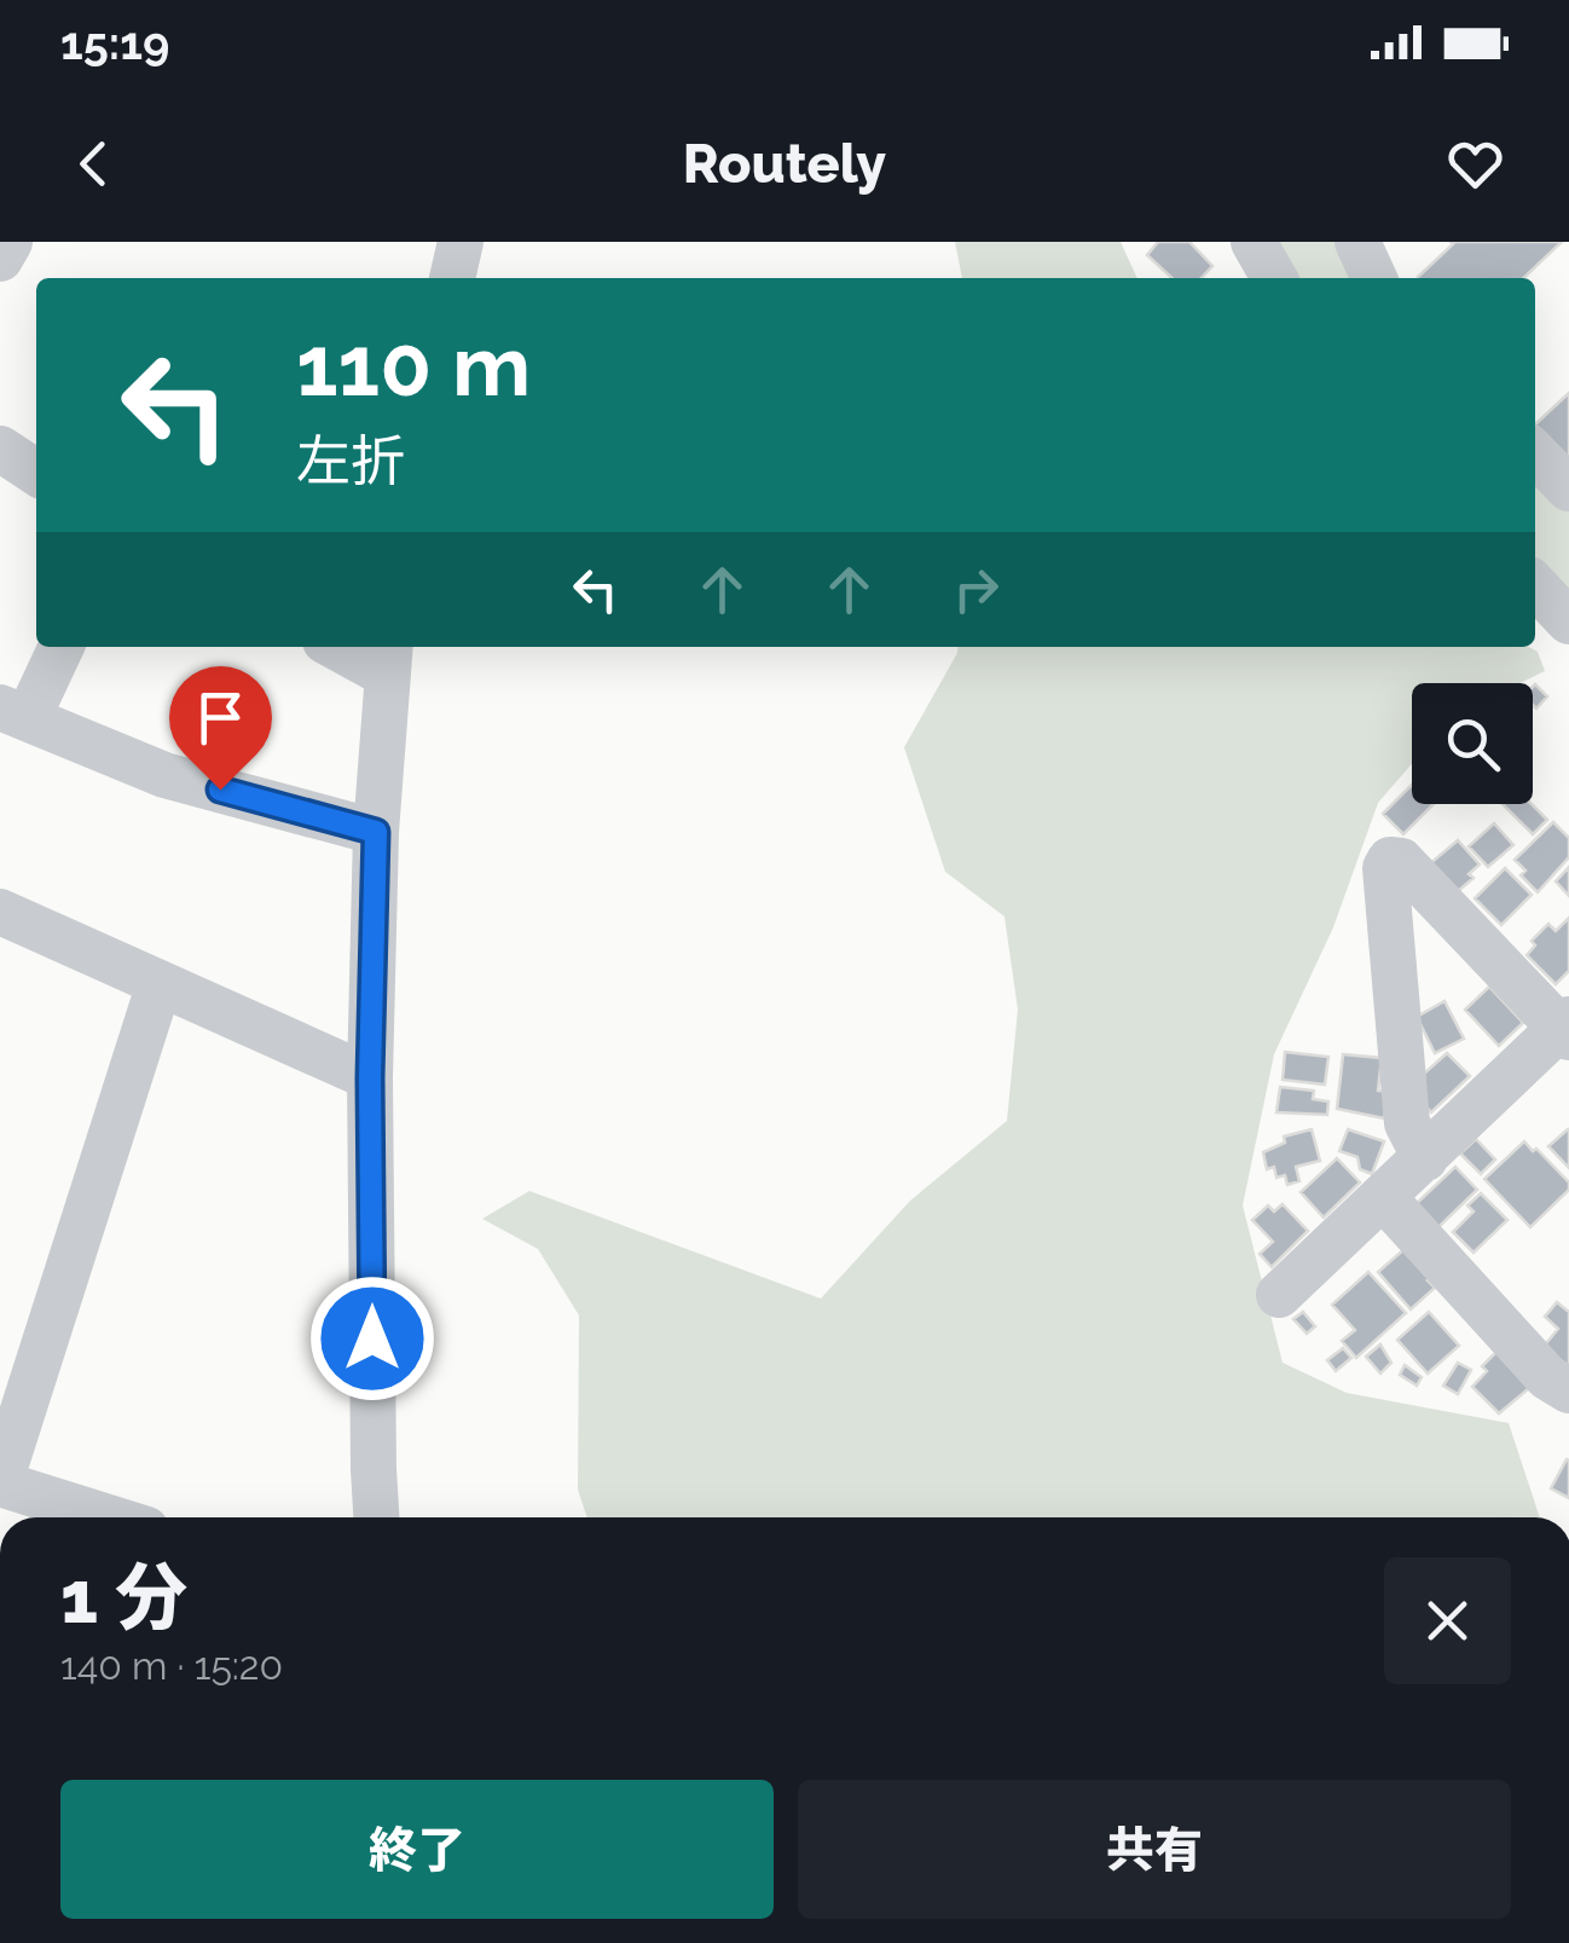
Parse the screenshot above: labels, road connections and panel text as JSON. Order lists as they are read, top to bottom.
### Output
{
  "page": {
    "status": "15:19",
    "header": "Routely",
    "turn": ["110 m", "左折"],
    "heading": ["1 分", "140 m · 15:20"],
    "buttons": ["終了", "共有"]
  }
}
